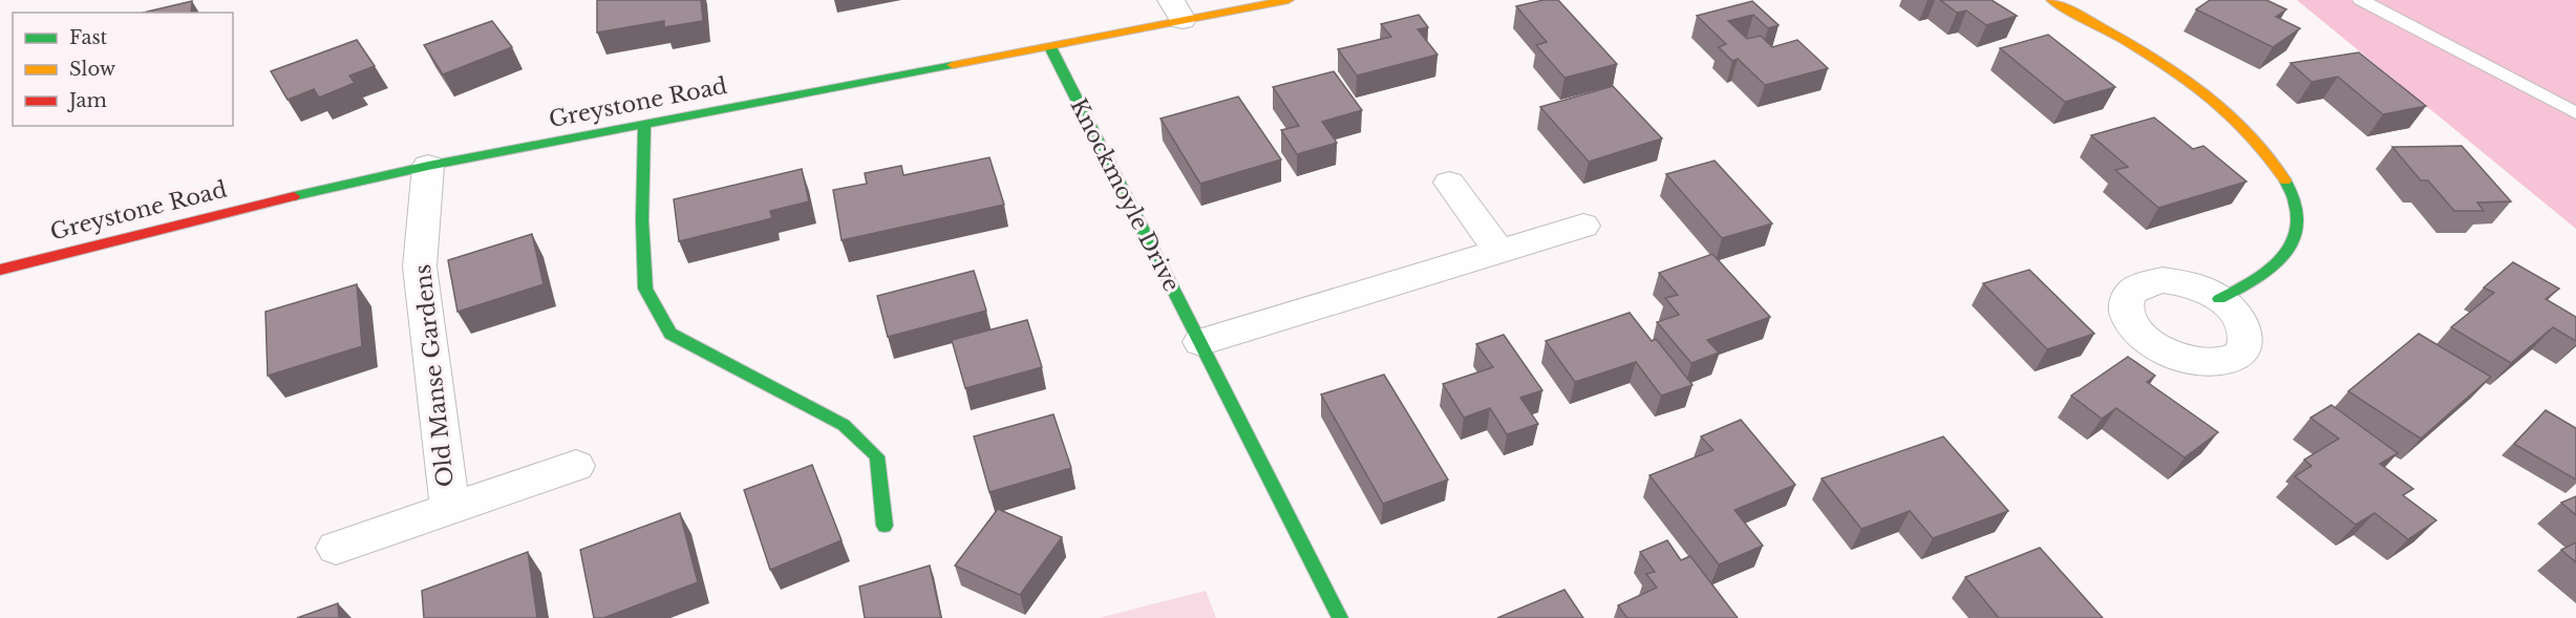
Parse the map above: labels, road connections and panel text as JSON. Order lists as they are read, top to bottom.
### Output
{
  "streets": {
    "street": ["Greystone Road", "Knockmoyle Drive", "Old Manse Gardens"]
  },
  "crossings": [
    ["Greystone Road", "Knockmoyle Drive"],
    ["Greystone Road", "Old Manse Gardens"]
  ],
  "legend": ["Fast", "Slow", "Jam"]
}
